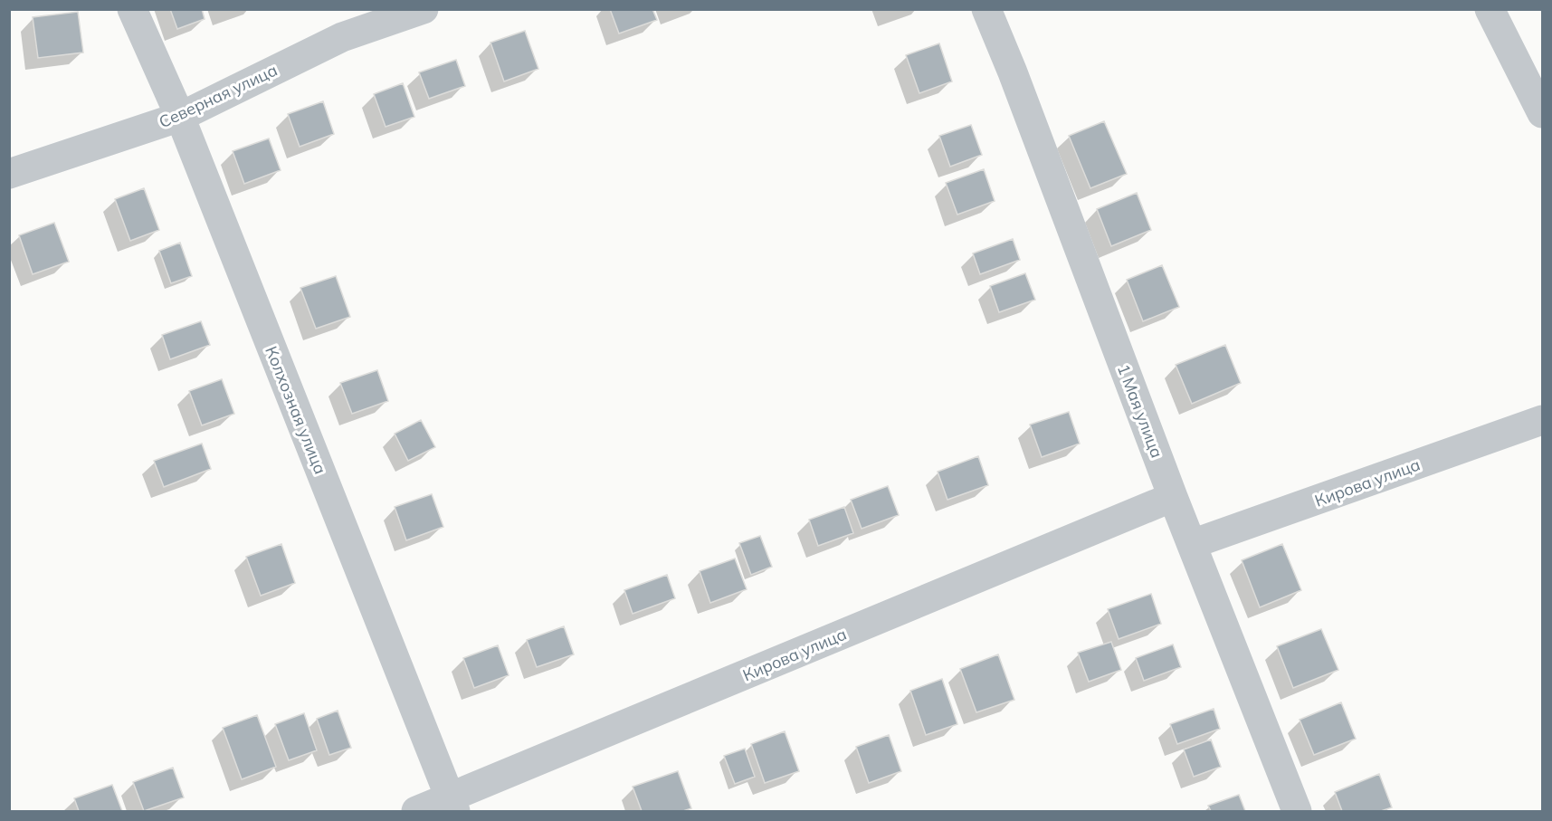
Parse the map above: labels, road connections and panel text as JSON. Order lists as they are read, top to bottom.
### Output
{
  "streets": {
    "street": [
      "Северная улица",
      "Колхозная улица",
      "1 Мая улица",
      "Кирова улица"
    ]
  },
  "crossings": [
    ["Северная улица", "Колхозная улица"],
    ["Колхозная улица", "Кирова улица"],
    ["1 Мая улица", "Кирова улица"]
  ]
}
